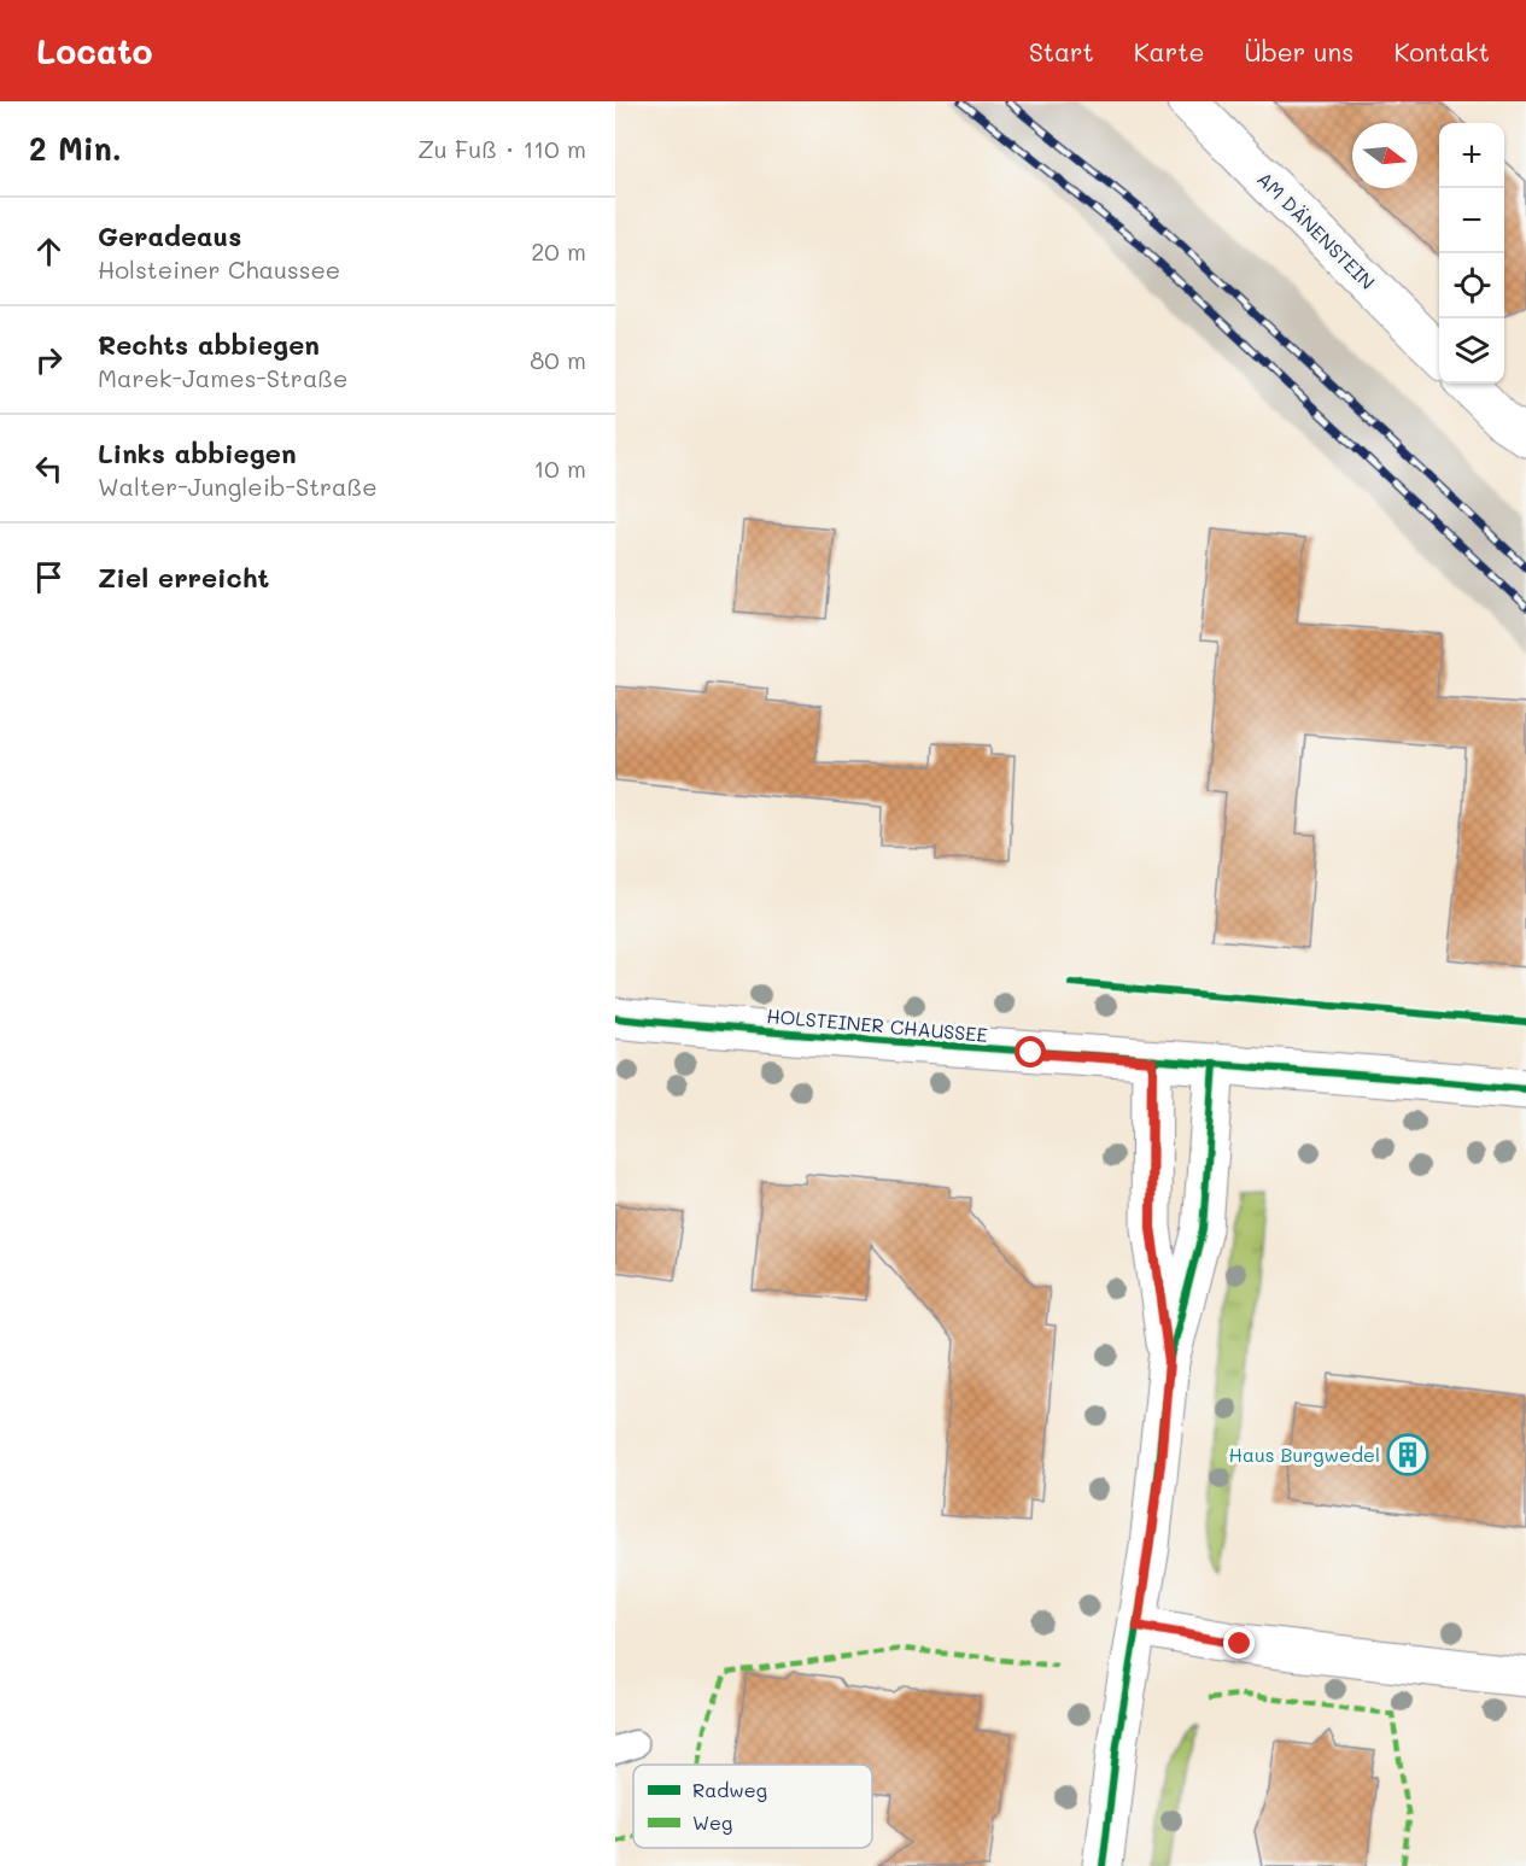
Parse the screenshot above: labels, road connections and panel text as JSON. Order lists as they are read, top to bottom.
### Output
{
  "streets": {
    "main road": ["AM DÄNENSTEIN", "HOLSTEINER CHAUSSEE"]
  },
  "places": {
    "building": ["Haus Burgwedel"]
  },
  "legend": ["Radweg", "Weg"],
  "north": "right",
  "page": {
    "header": "Locato",
    "nav": [
      "Start",
      "Karte",
      "Über uns",
      "Kontakt"
    ],
    "heading": ["2 Min.", "Zu Fuß · 110 m"],
    "map_buttons": ["+", "−"],
    "list": [
      ["Geradeaus", "Holsteiner Chaussee", "20 m"],
      ["Rechts abbiegen", "Marek-James-Straße", "80 m"],
      ["Links abbiegen", "Walter-Jungleib-Straße", "10 m"],
      "Ziel erreicht"
    ]
  }
}
